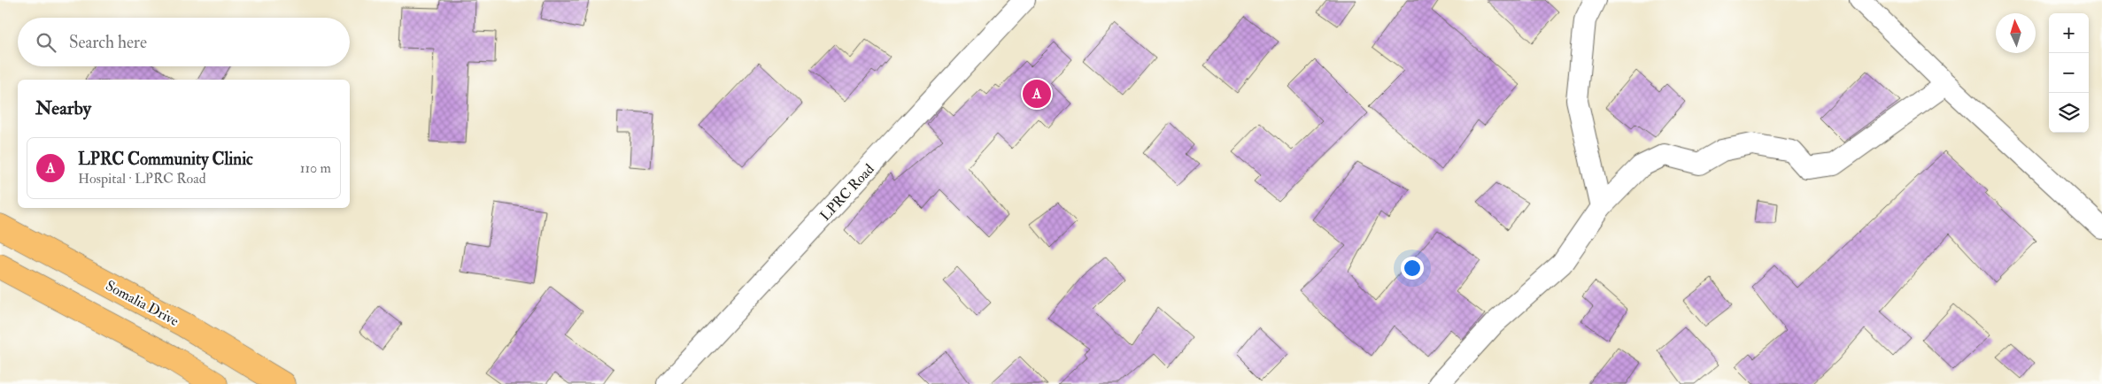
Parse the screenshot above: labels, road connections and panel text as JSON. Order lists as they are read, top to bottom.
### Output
{
  "streets": {
    "main road": ["Somalia Drive"],
    "street": ["LPRC Road"]
  },
  "north": "top",
  "page": {
    "map_buttons": ["+", "−"],
    "search": "Search here",
    "pins": "A",
    "heading": "Nearby",
    "list": [
      {
        "mark": "A",
        "name": "LPRC Community Clinic",
        "note": "Hospital · LPRC Road",
        "value": "110 m"
      }
    ]
  }
}
